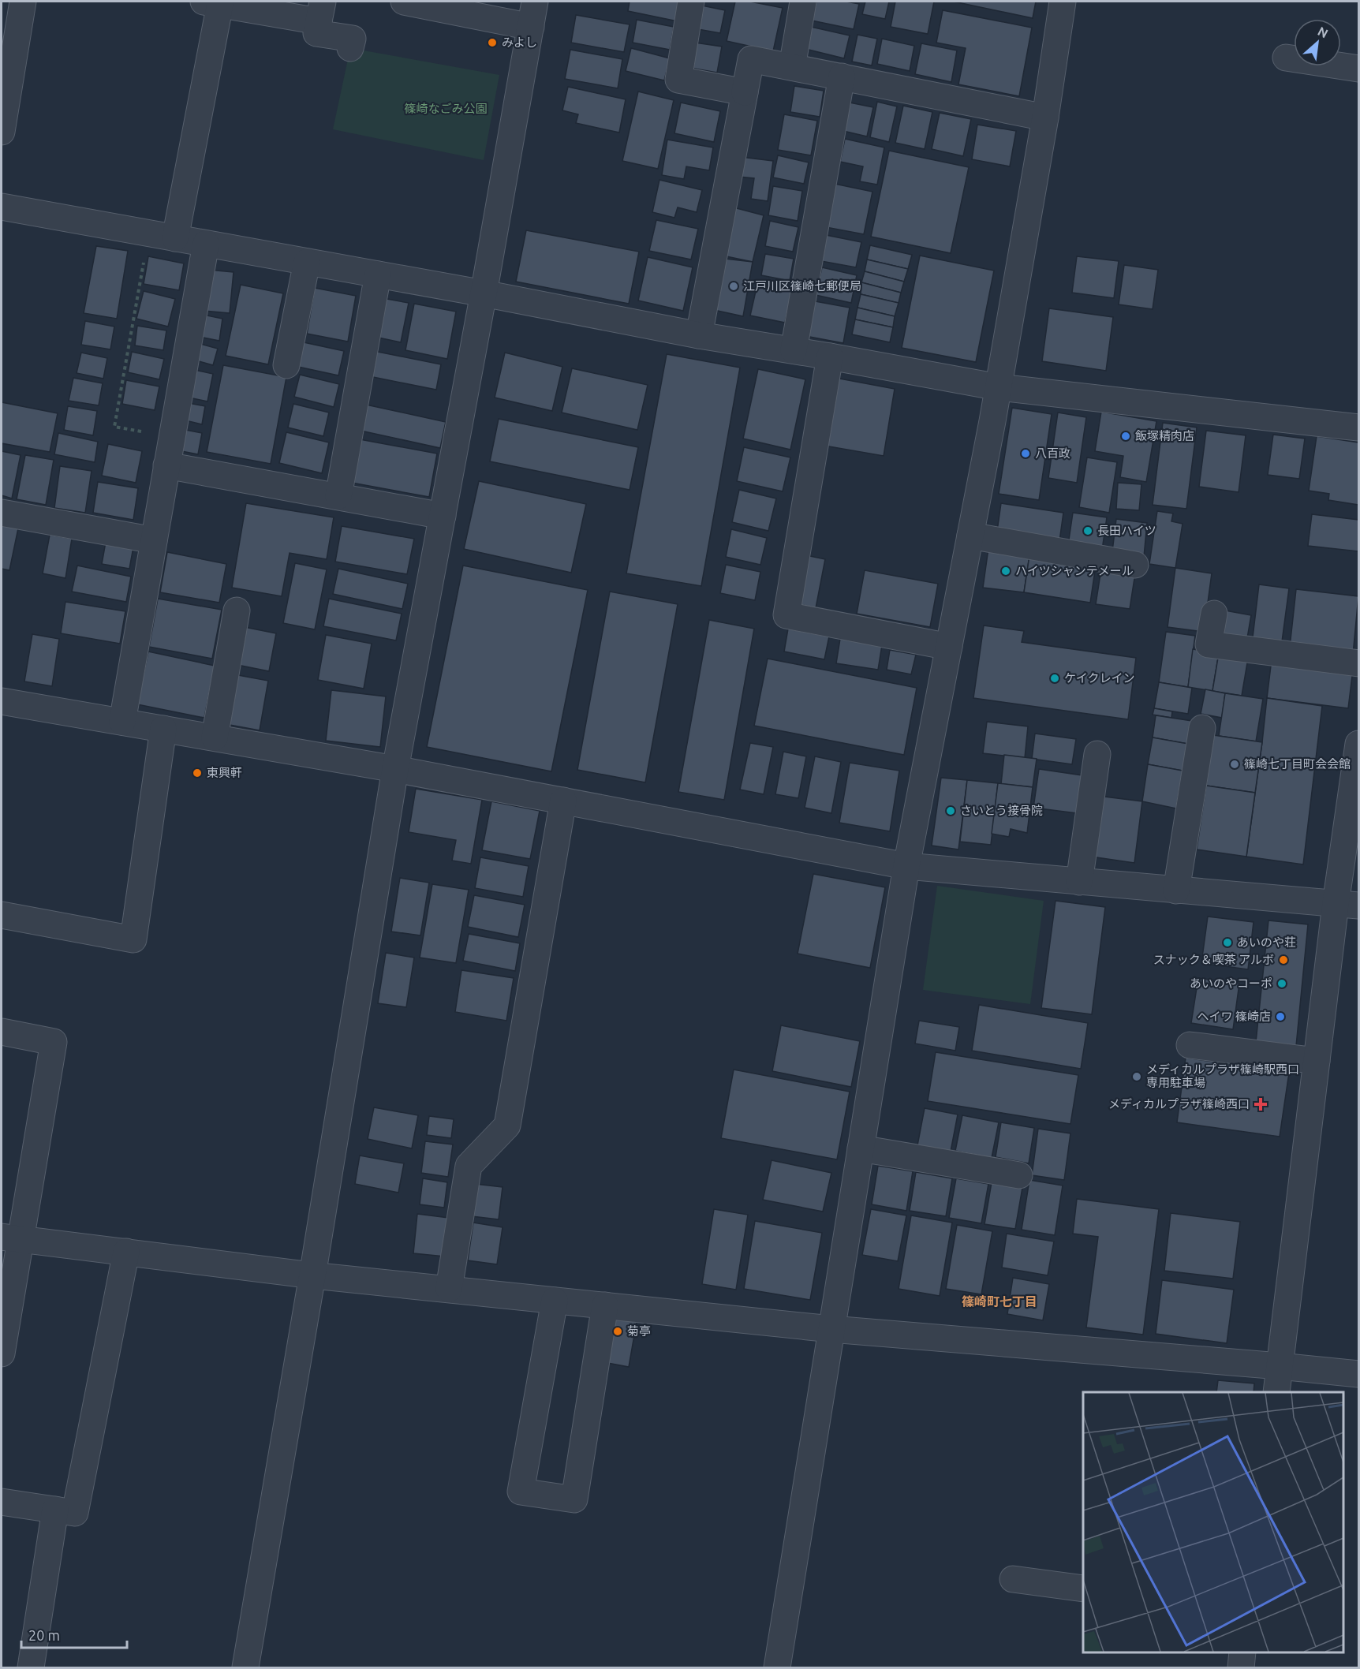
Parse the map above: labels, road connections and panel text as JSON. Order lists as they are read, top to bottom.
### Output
{
  "districts": ["篠崎町七丁目"],
  "parks": ["篠崎なごみ公園"],
  "places": {
    "other": [
      "みよし",
      "江戸川区篠崎七郵便局",
      "飯塚精肉店",
      "八百政",
      "長田ハイツ",
      "ハイツシャンテメール",
      "ケイクレイン",
      "篠崎七丁目町会会館",
      "東興軒",
      "さいとう接骨院",
      "あいのや荘",
      "スナック＆喫茶 アルボ",
      "あいのやコーポ",
      "ヘイワ 篠崎店",
      "メディカルプラザ篠崎駅西口 専用駐車場",
      "菊亭"
    ],
    "health": ["メディカルプラザ篠崎西口"]
  },
  "scale_bar": "20 m",
  "north": "top right"
}
